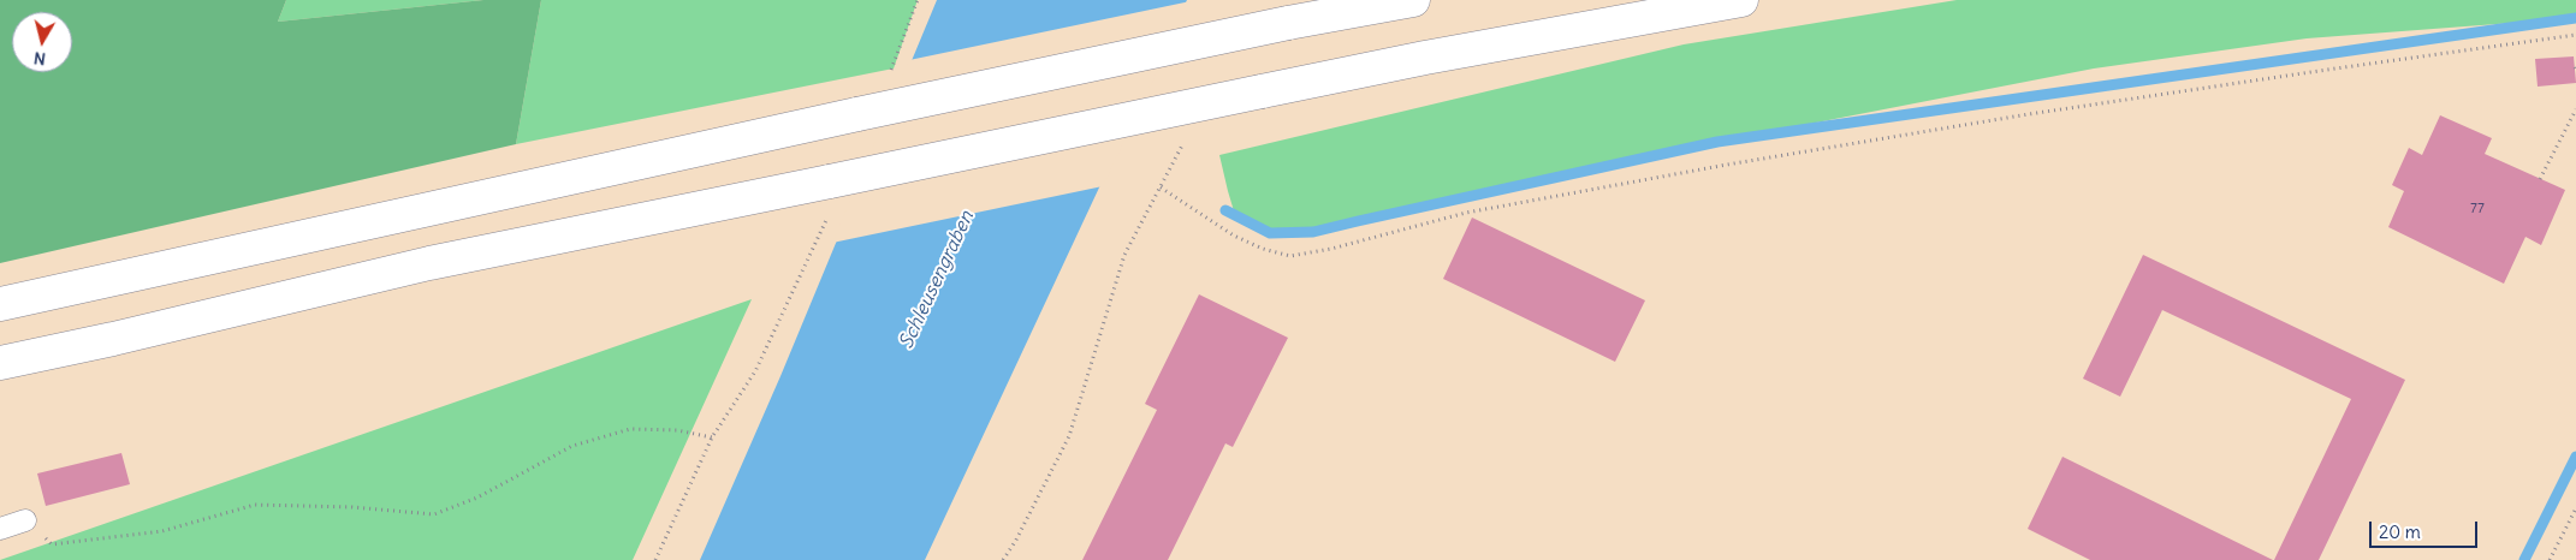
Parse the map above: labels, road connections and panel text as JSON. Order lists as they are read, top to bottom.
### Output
{
  "water": ["Schleusengraben"],
  "house_numbers": ["77"],
  "scale_bar": "20 m",
  "north": "bottom"
}
